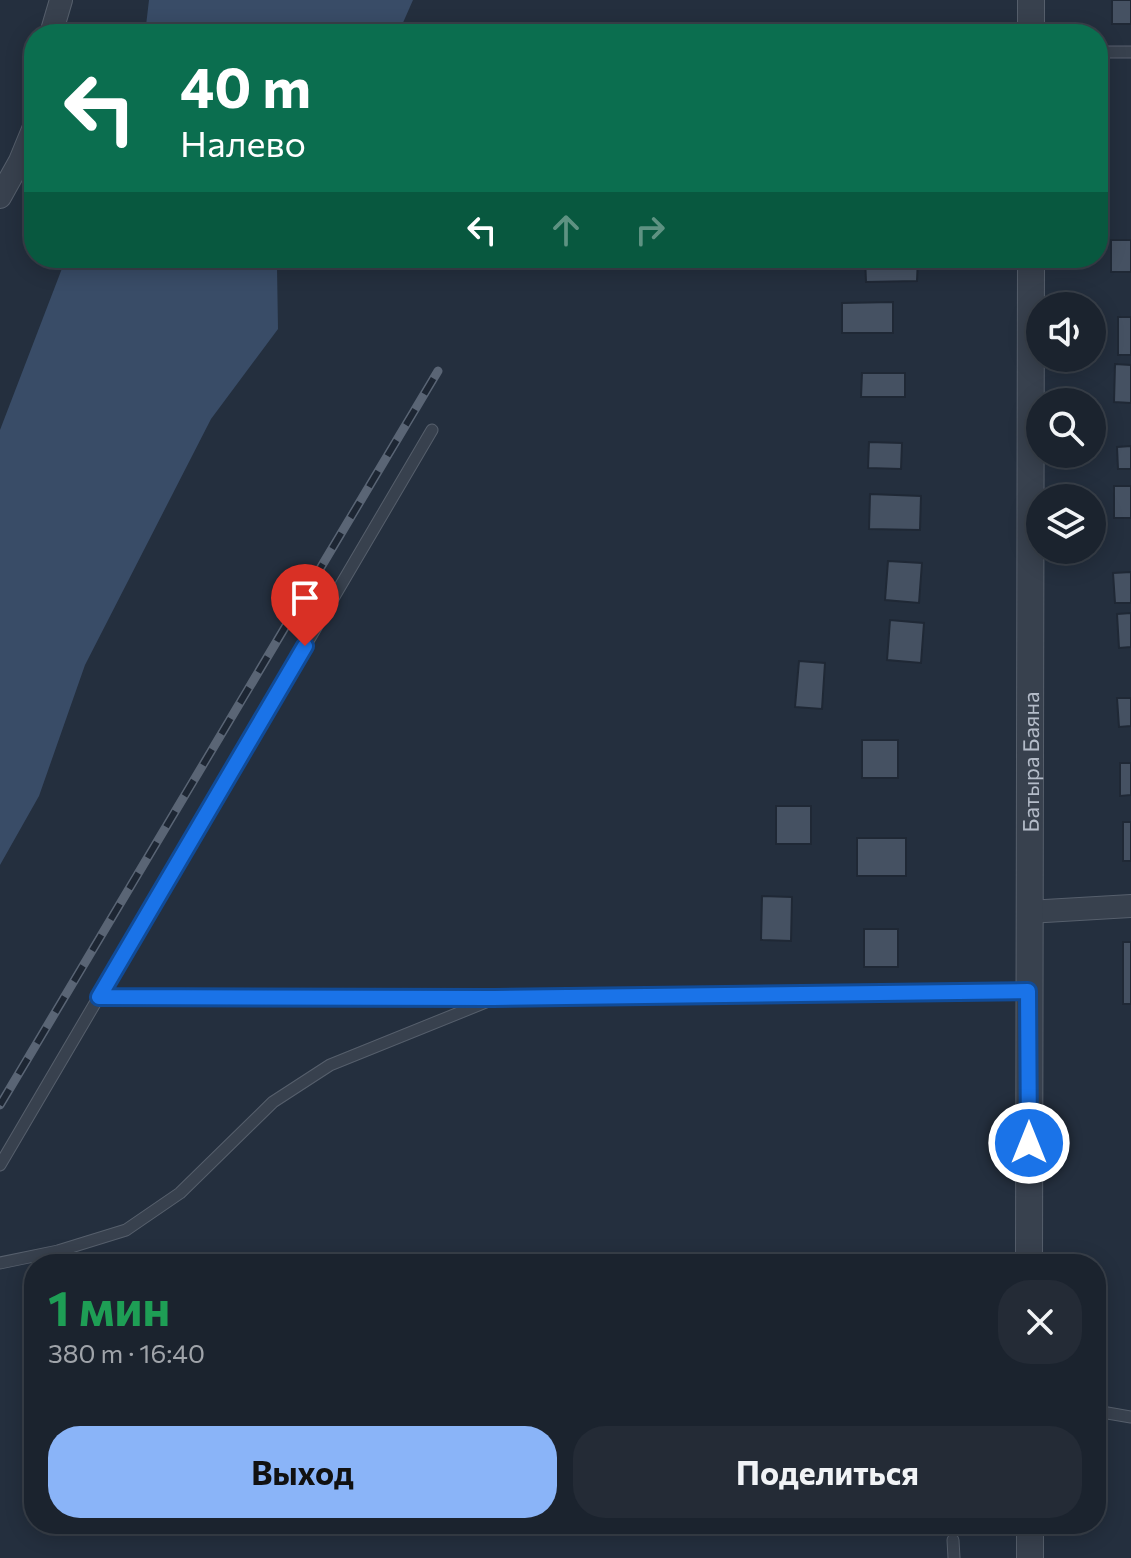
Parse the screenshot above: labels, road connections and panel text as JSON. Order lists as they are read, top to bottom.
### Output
{
  "streets": {
    "street": ["Батыра Баяна"]
  },
  "page": {
    "turn": ["40 m", "Налево"],
    "heading": ["1 мин", "380 m · 16:40"],
    "buttons": ["Выход", "Поделиться"]
  }
}
